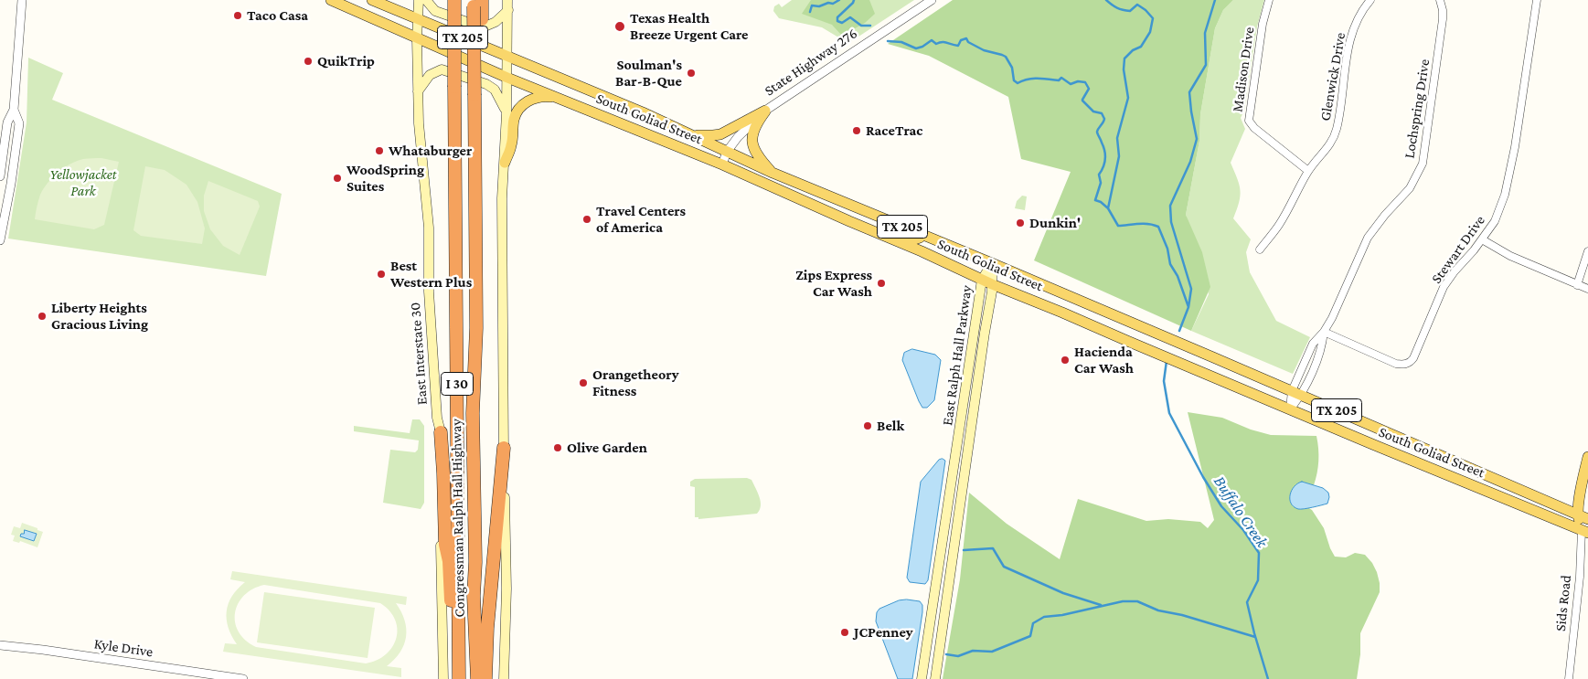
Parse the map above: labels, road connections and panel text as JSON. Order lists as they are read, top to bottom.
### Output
{
  "streets": {
    "highway": ["I 30", "Congressman Ralph Hall Highway"],
    "main road": [
      "TX 205",
      "South Goliad Street",
      "East Interstate 30",
      "East Ralph Hall Parkway"
    ],
    "street": [
      "State Highway 276",
      "Madison Drive",
      "Glenwick Drive",
      "Lochspring Drive",
      "Stewart Drive",
      "Sids Road",
      "Kyle Drive"
    ]
  },
  "crossings": [
    ["State Highway 276", "South Goliad Street"],
    ["Madison Drive", "Glenwick Drive"],
    ["Lochspring Drive", "South Goliad Street"],
    ["Lochspring Drive", "Stewart Drive"],
    ["South Goliad Street", "East Interstate 30"],
    ["South Goliad Street", "East Ralph Hall Parkway"],
    ["South Goliad Street", "Sids Road"]
  ],
  "water": ["Buffalo Creek"],
  "parks": ["Yellowjacket Park"],
  "places": [
    "Taco Casa",
    "Texas Health Breeze Urgent Care",
    "QuikTrip",
    "Soulman's Bar-B-Que",
    "RaceTrac",
    "Whataburger",
    "WoodSpring Suites",
    "Travel Centers of America",
    "Dunkin'",
    "Best Western Plus",
    "Zips Express Car Wash",
    "Liberty Heights Gracious Living",
    "Hacienda Car Wash",
    "Orangetheory Fitness",
    "Belk",
    "Olive Garden",
    "JCPenney"
  ]
}
